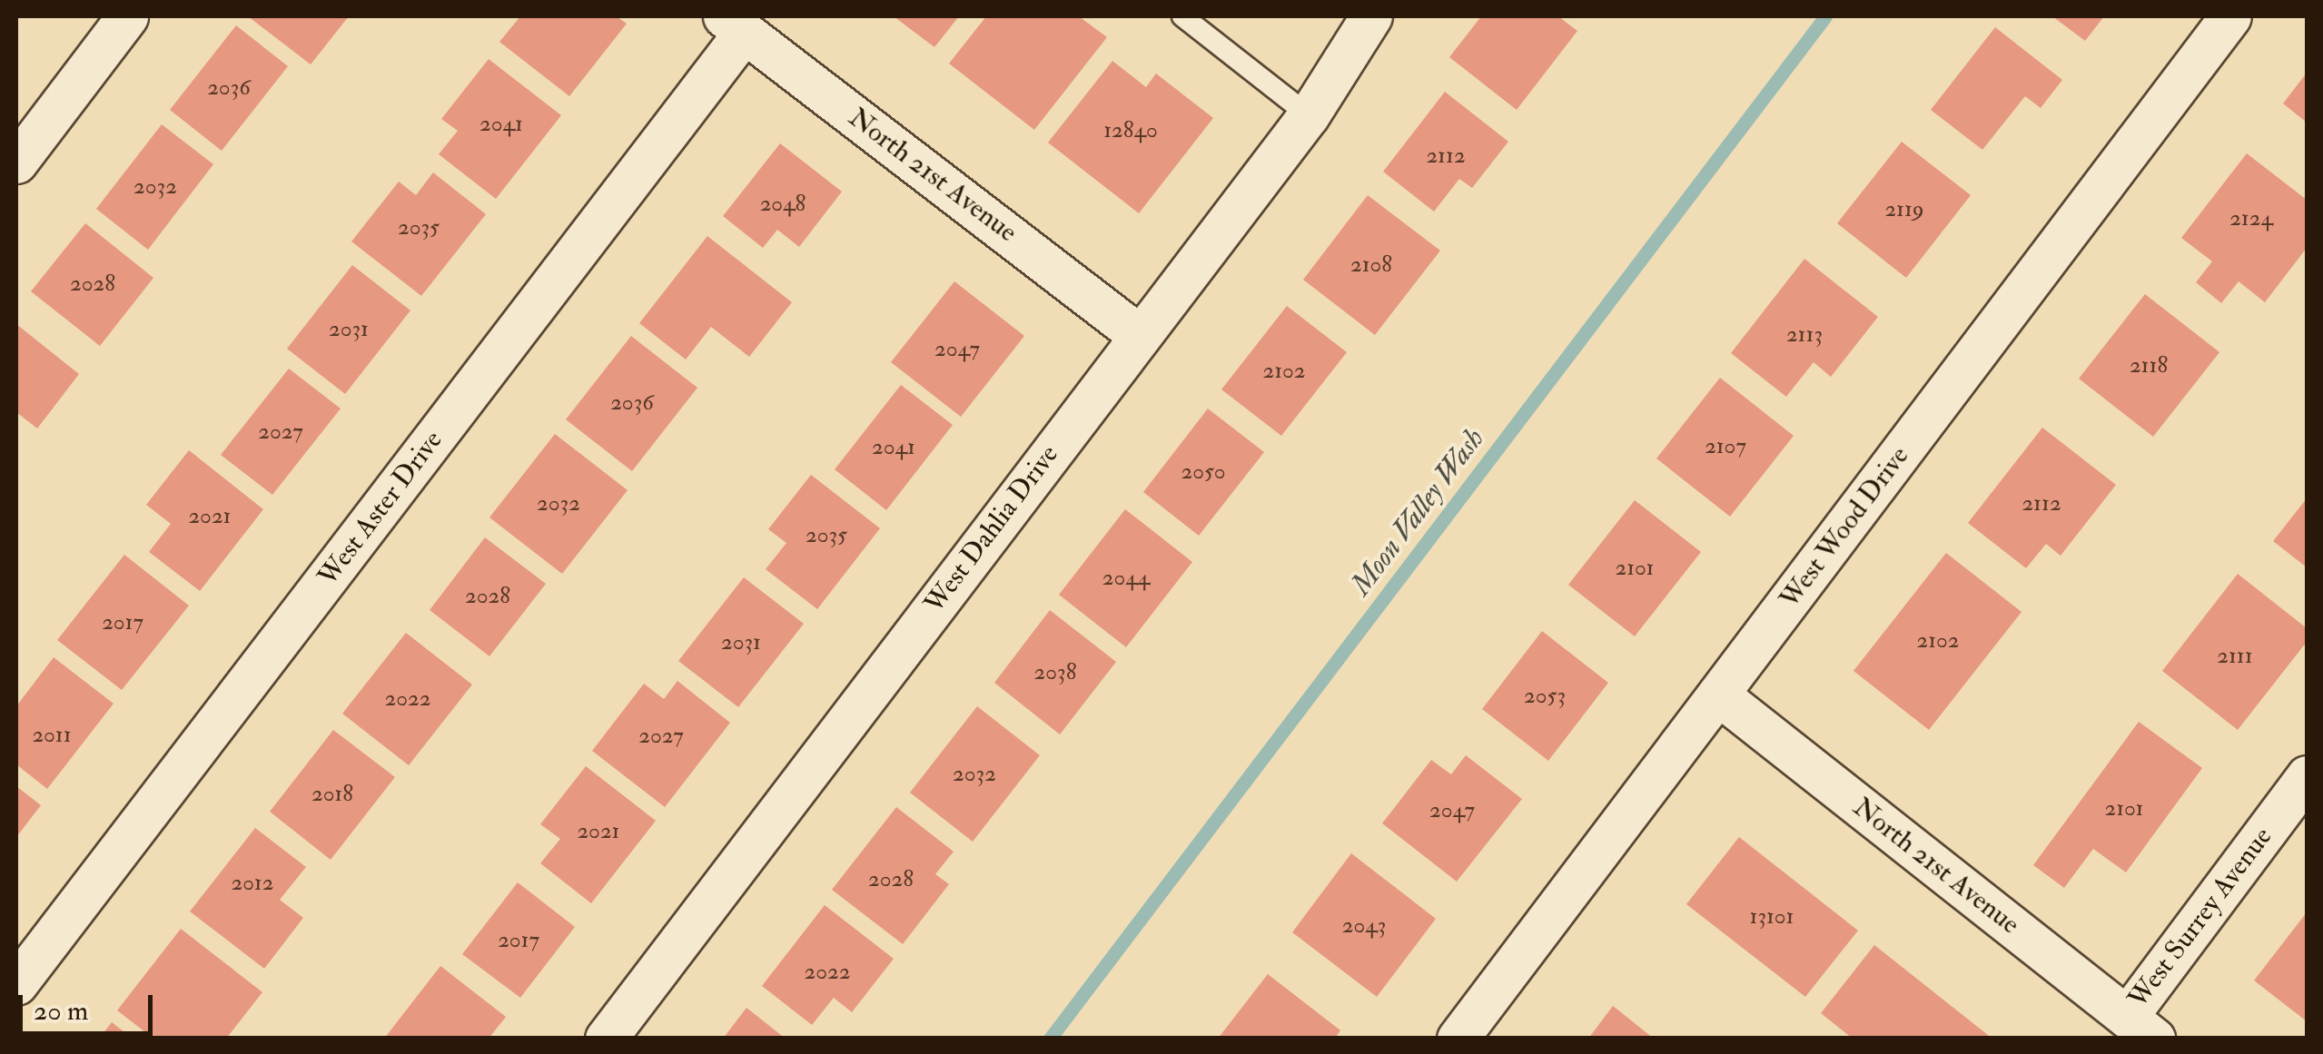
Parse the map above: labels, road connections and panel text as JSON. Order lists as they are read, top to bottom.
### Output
{
  "streets": {
    "street": [
      "North 21st Avenue",
      "West Aster Drive",
      "West Wood Drive",
      "West Dahlia Drive",
      "West Surrey Avenue"
    ]
  },
  "crossings": [
    ["North 21st Avenue", "West Aster Drive"],
    ["North 21st Avenue", "West Wood Drive"],
    ["North 21st Avenue", "West Dahlia Drive"],
    ["North 21st Avenue", "West Surrey Avenue"]
  ],
  "water": ["Moon Valley Wash"],
  "house_numbers": [
    "2036",
    "2041",
    "12840",
    "2112",
    "2032",
    "2048",
    "2119",
    "2124",
    "2035",
    "2108",
    "2028",
    "2031",
    "2113",
    "2047",
    "2118",
    "2102",
    "2036",
    "2027",
    "2107",
    "2041",
    "2050",
    "2032",
    "2112",
    "2021",
    "2035",
    "2101",
    "2044",
    "2028",
    "2017",
    "2102",
    "2031",
    "2111",
    "2038",
    "2053",
    "2022",
    "2011",
    "2027",
    "2032",
    "2018",
    "2101",
    "2047",
    "2021",
    "2028",
    "2012",
    "13101",
    "2043",
    "2017",
    "2022"
  ],
  "scale_bar": "20 m"
}
